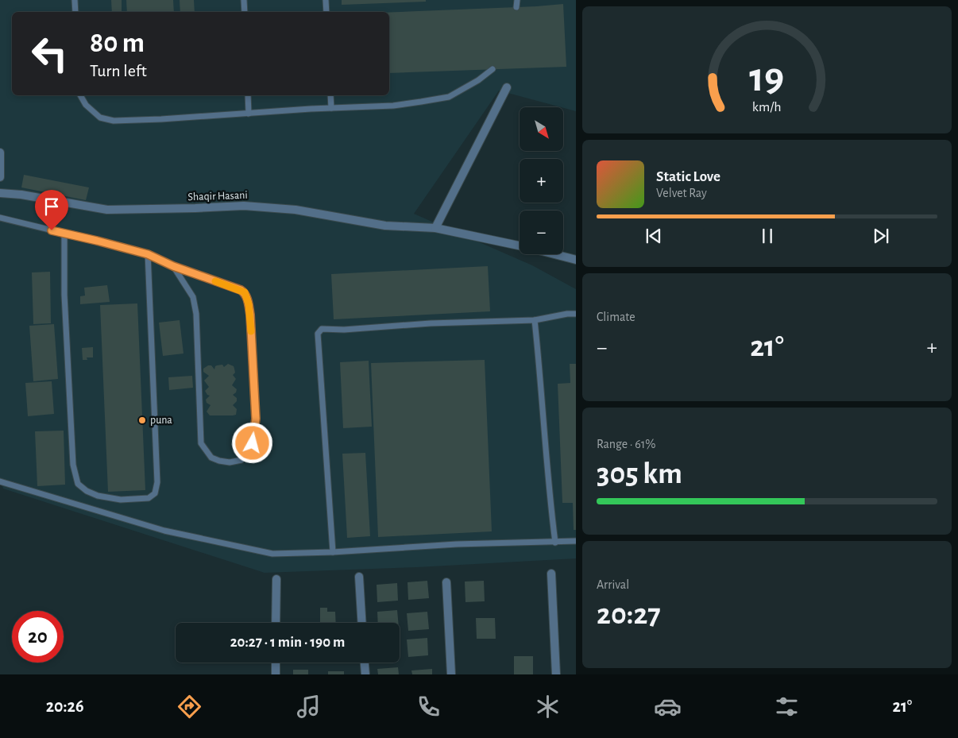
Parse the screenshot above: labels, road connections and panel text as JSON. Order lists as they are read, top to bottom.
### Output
{
  "streets": {
    "street": ["Shaqir Hasani"]
  },
  "places": ["puna"],
  "north": "bottom right",
  "page": {
    "turn": ["80 m", "Turn left"],
    "map_buttons": ["+", "−"],
    "song": ["Static Love", "Velvet Ray"],
    "tile": [
      "Climate",
      ["Range · 61%", "305 km"],
      ["Arrival", "20:27"]
    ],
    "heat": ["−", "21°", "+"],
    "limit": "20",
    "trip": "20:27 · 1 min · 190 m",
    "tabs": ["20:26", "21°"],
    "gauge": ["19", "km/h"]
  }
}
